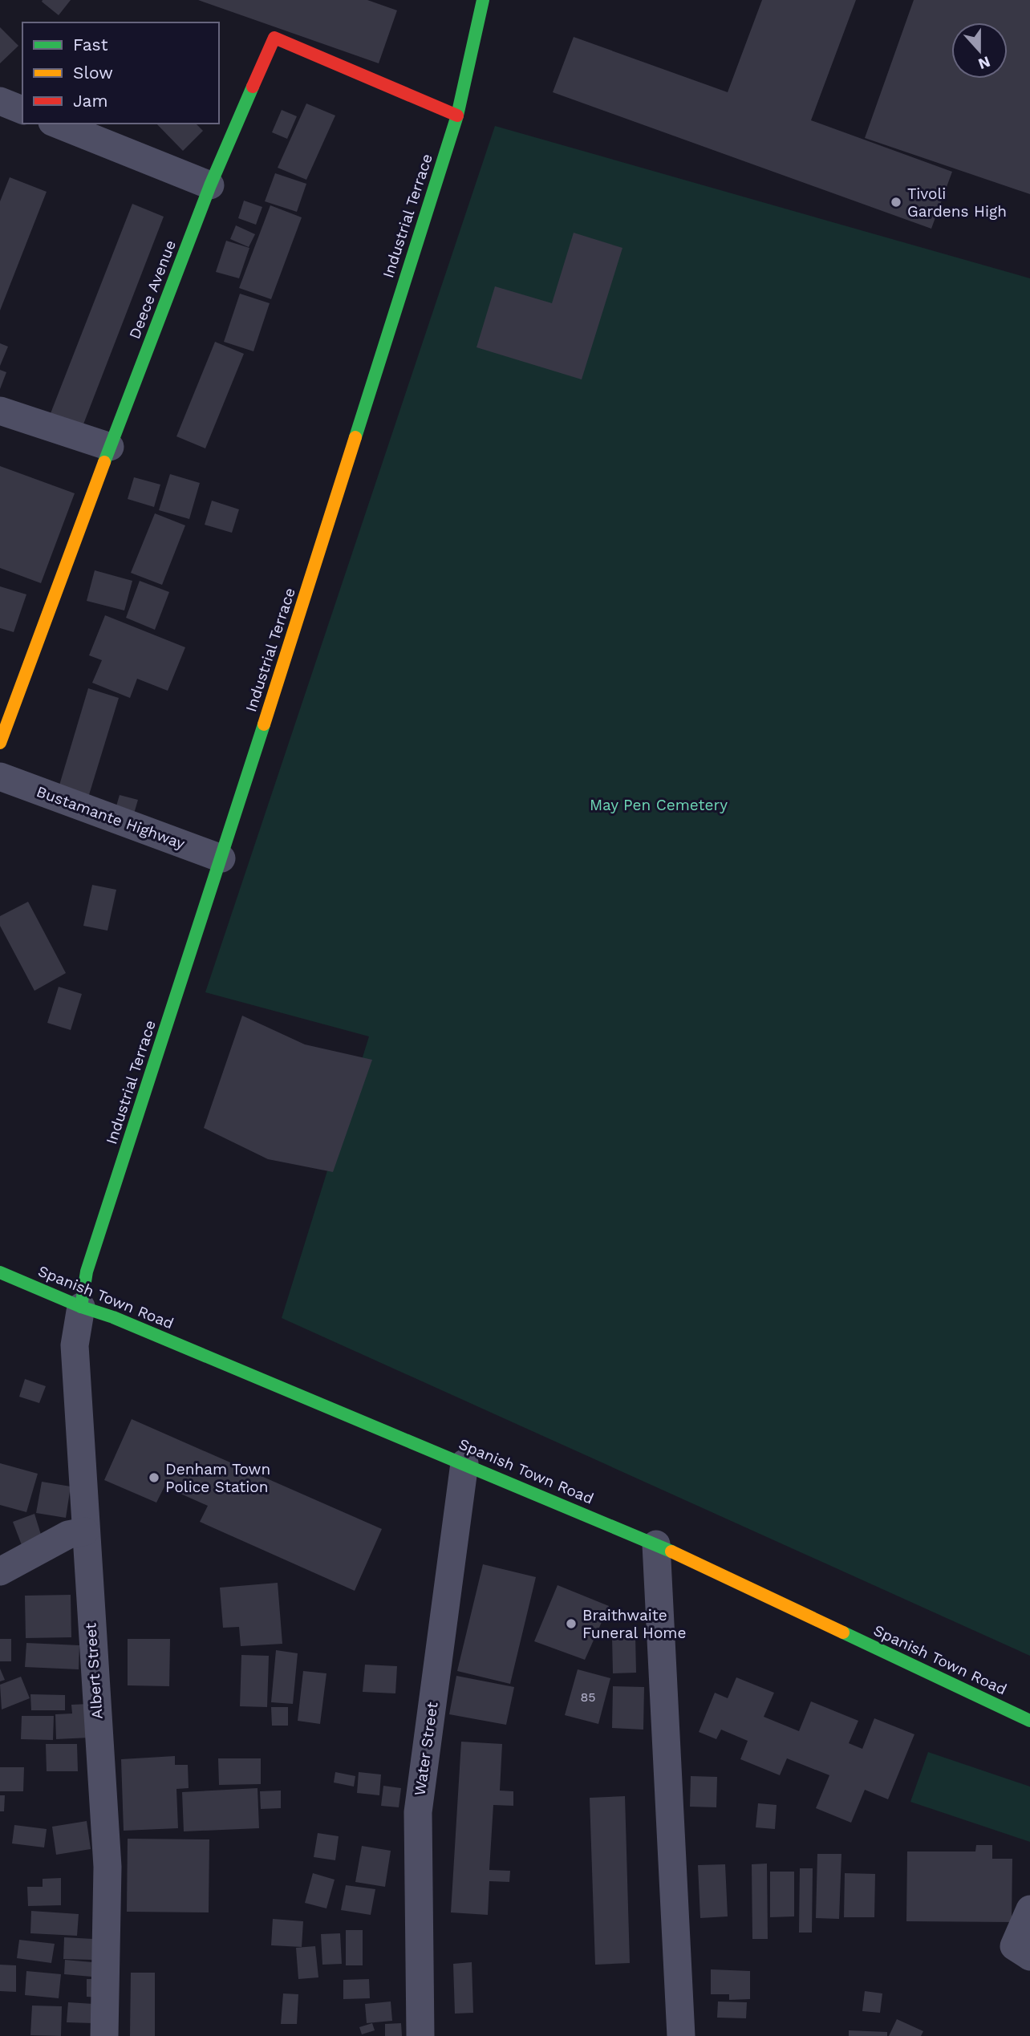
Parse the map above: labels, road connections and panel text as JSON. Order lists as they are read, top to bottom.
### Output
{
  "streets": {
    "street": [
      "Industrial Terrace",
      "Deece Avenue",
      "Bustamante Highway",
      "Spanish Town Road",
      "Albert Street",
      "Water Street"
    ]
  },
  "crossings": [
    ["Industrial Terrace", "Deece Avenue"],
    ["Industrial Terrace", "Bustamante Highway"],
    ["Industrial Terrace", "Spanish Town Road"],
    ["Industrial Terrace", "Albert Street"],
    ["Spanish Town Road", "Albert Street"],
    ["Spanish Town Road", "Water Street"]
  ],
  "parks": ["May Pen Cemetery"],
  "places": ["Tivoli Gardens High", "Denham Town Police Station", "Braithwaite Funeral Home"],
  "house_numbers": ["85"],
  "legend": ["Fast", "Slow", "Jam"],
  "north": "bottom"
}
